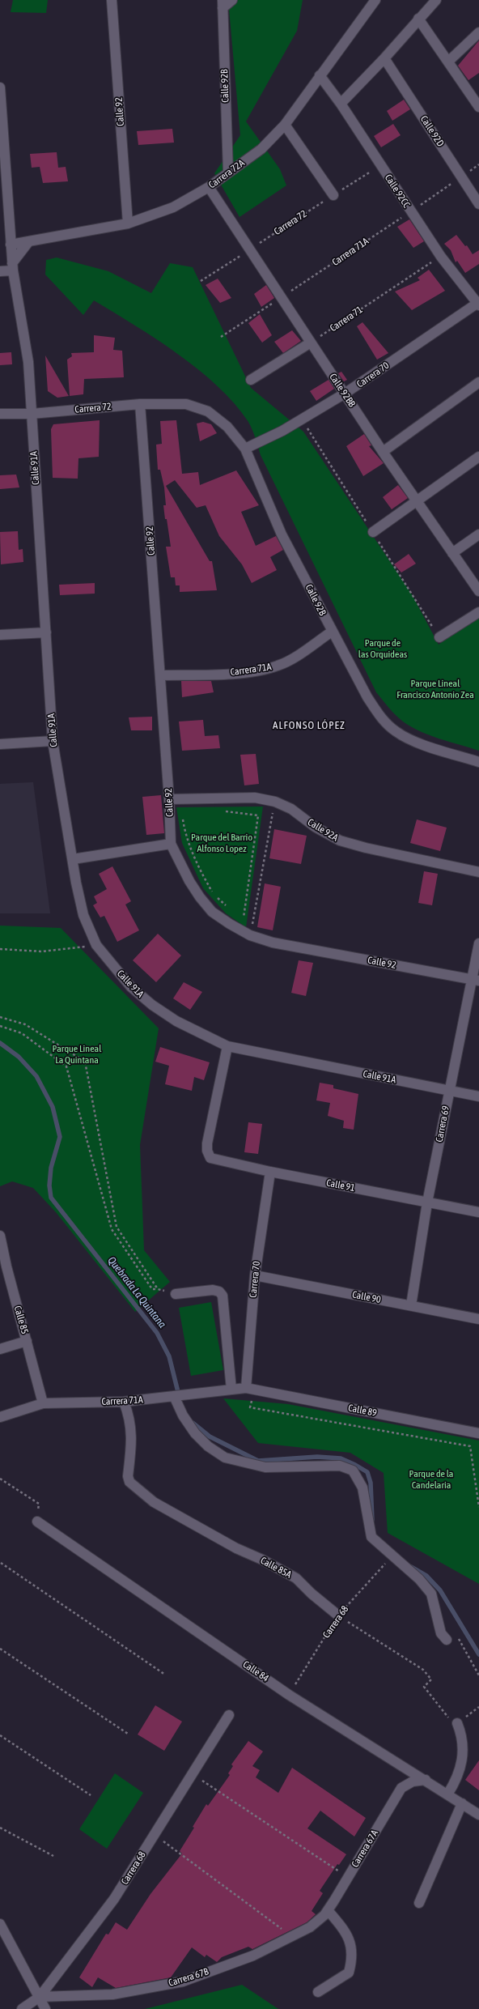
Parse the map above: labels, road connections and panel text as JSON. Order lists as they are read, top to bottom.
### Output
{
  "streets": {
    "street": [
      "Calle 92B",
      "Calle 92",
      "Calle 92D",
      "Carrera 72A",
      "Calle 92CC",
      "Carrera 72",
      "Carrera 71A",
      "Carrera 70",
      "Calle 92BB",
      "Calle 91A",
      "Calle 92A",
      "Carrera 69",
      "Calle 91",
      "Calle 90",
      "Calle 85",
      "Calle 89",
      "Calle 85A",
      "Carrera 68",
      "Calle 84",
      "Carrera 67A",
      "Carrera 67B"
    ],
    "path": ["Carrera 71"]
  },
  "crossings": [
    ["Calle 92B", "Carrera 72A"],
    ["Calle 92B", "Carrera 72"],
    ["Calle 92B", "Carrera 71A"],
    ["Calle 92B", "Carrera 70"],
    ["Calle 92", "Carrera 72A"],
    ["Calle 92", "Carrera 72"],
    ["Calle 92", "Carrera 71A"],
    ["Calle 92", "Calle 92A"],
    ["Calle 92", "Carrera 69"],
    ["Calle 92D", "Carrera 71A"],
    ["Carrera 72A", "Calle 92CC"],
    ["Carrera 72A", "Calle 92BB"],
    ["Carrera 72A", "Calle 91A"],
    ["Calle 92CC", "Carrera 72"],
    ["Calle 92CC", "Carrera 71A"],
    ["Calle 92CC", "Carrera 71"],
    ["Calle 92CC", "Carrera 70"],
    ["Carrera 72", "Calle 92BB"],
    ["Carrera 72", "Calle 91A"],
    ["Carrera 71A", "Carrera 70"],
    ["Carrera 71A", "Calle 92BB"],
    ["Carrera 71A", "Calle 85"],
    ["Carrera 71A", "Calle 89"],
    ["Carrera 71A", "Calle 85A"],
    ["Carrera 71", "Calle 92BB"],
    ["Carrera 70", "Calle 92BB"],
    ["Carrera 70", "Calle 91"],
    ["Carrera 70", "Calle 90"],
    ["Carrera 70", "Calle 89"],
    ["Calle 91A", "Carrera 69"],
    ["Calle 91A", "Calle 91"],
    ["Carrera 69", "Calle 91"],
    ["Carrera 69", "Calle 90"],
    ["Calle 85A", "Carrera 68"],
    ["Carrera 68", "Calle 84"],
    ["Carrera 68", "Carrera 67B"],
    ["Calle 84", "Carrera 67A"],
    ["Carrera 67A", "Carrera 67B"]
  ],
  "districts": ["ALFONSO LÓPEZ"],
  "water": ["Quebrada La Quintana"],
  "parks": [
    "Parque de las Orquideas",
    "Parque Lineal Francisco Antonio Zea",
    "Parque del Barrio Alfonso Lopez",
    "Parque Lineal La Quintana",
    "Parque de la Candelaria"
  ]
}
